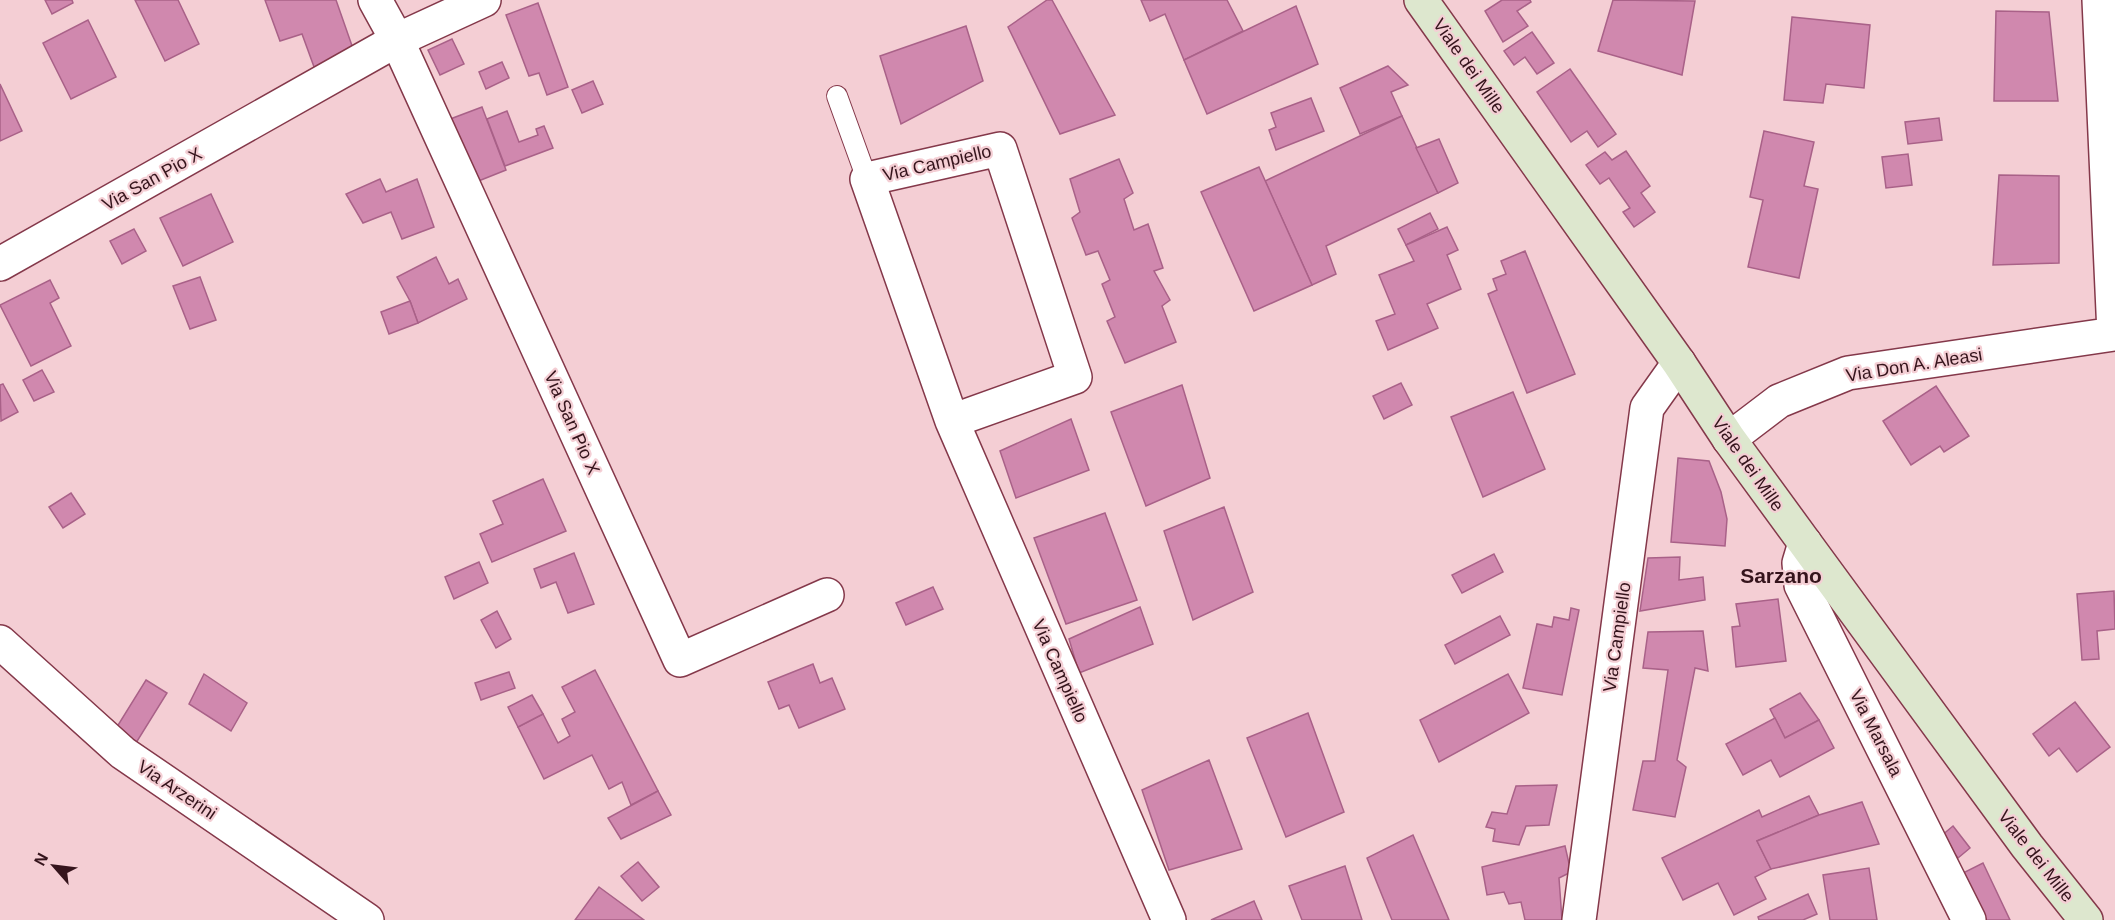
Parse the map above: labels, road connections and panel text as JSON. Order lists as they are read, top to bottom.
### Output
{
  "streets": {
    "main road": ["Viale dei Mille"],
    "street": [
      "Via Campiello",
      "Via San Pio X",
      "Via Don A. Aleasi",
      "Via Marsala",
      "Via Arzerini"
    ]
  },
  "crossings": [
    ["Viale dei Mille", "Via Campiello"],
    ["Viale dei Mille", "Via Don A. Aleasi"],
    ["Viale dei Mille", "Via Marsala"]
  ],
  "districts": ["Sarzano"],
  "north": "top left"
}
